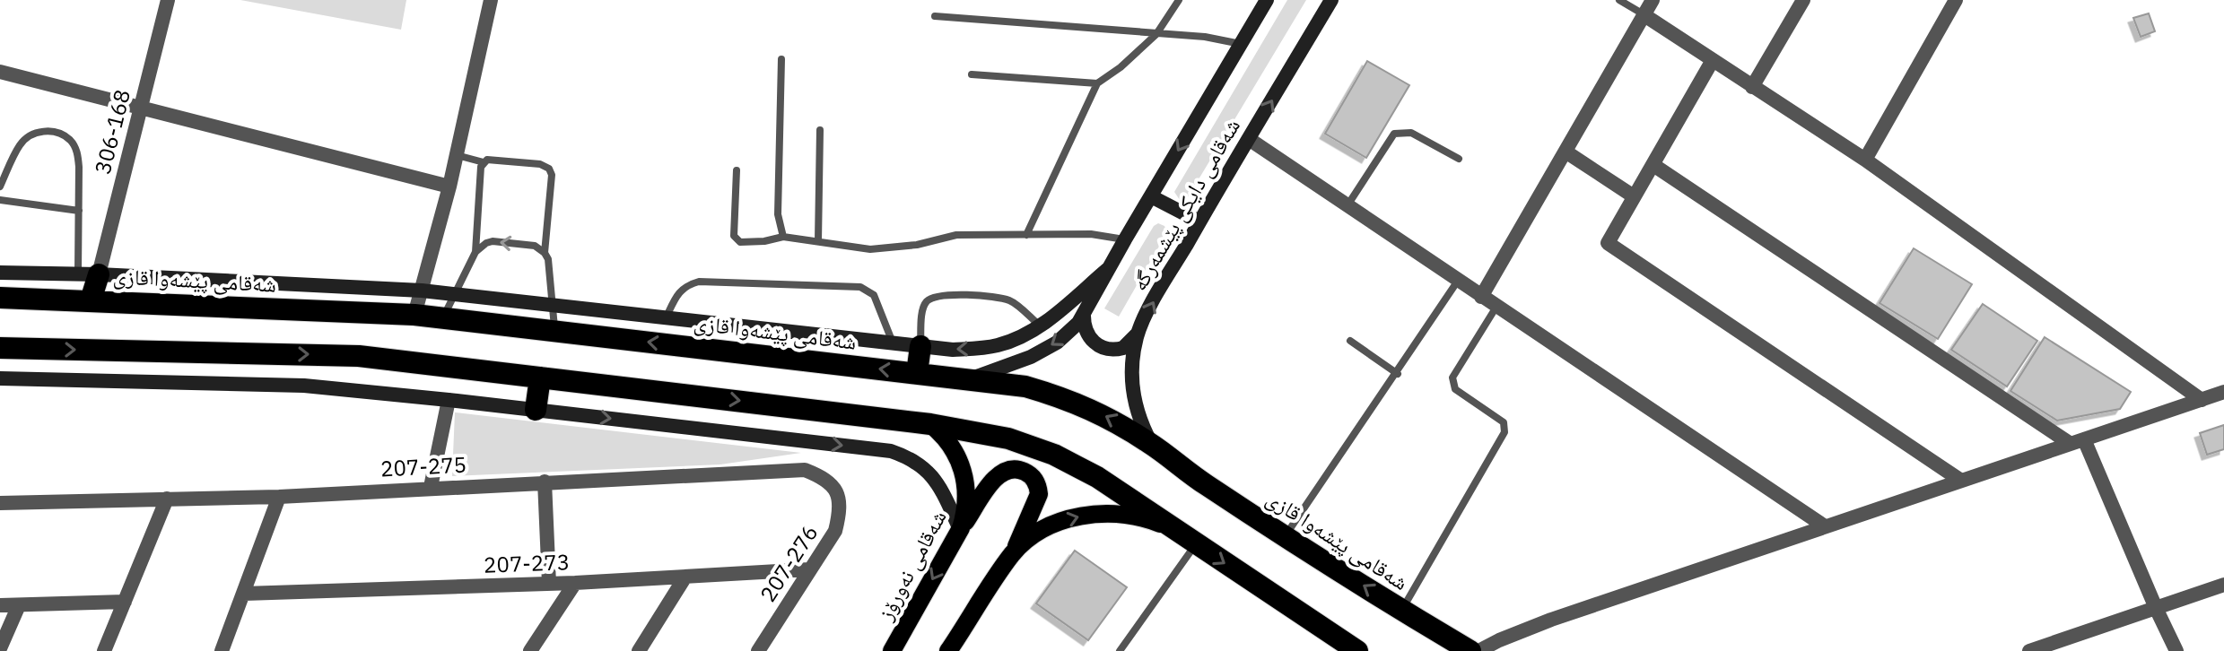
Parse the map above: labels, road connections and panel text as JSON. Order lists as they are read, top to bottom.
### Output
{
  "streets": {
    "highway": ["شەقامی پێشەوا قازی"],
    "main road": ["شەقامی دایکی پێشمەرگە", "شەقامی نەورۆز"],
    "street": [
      "306-168",
      "207-275",
      "207-273",
      "207-276"
    ]
  },
  "crossings": [
    ["شەقامی دایکی پێشمەرگە", "شەقامی پێشەوا قازی"],
    ["207-275", "207-276"],
    ["207-273", "207-276"]
  ]
}
